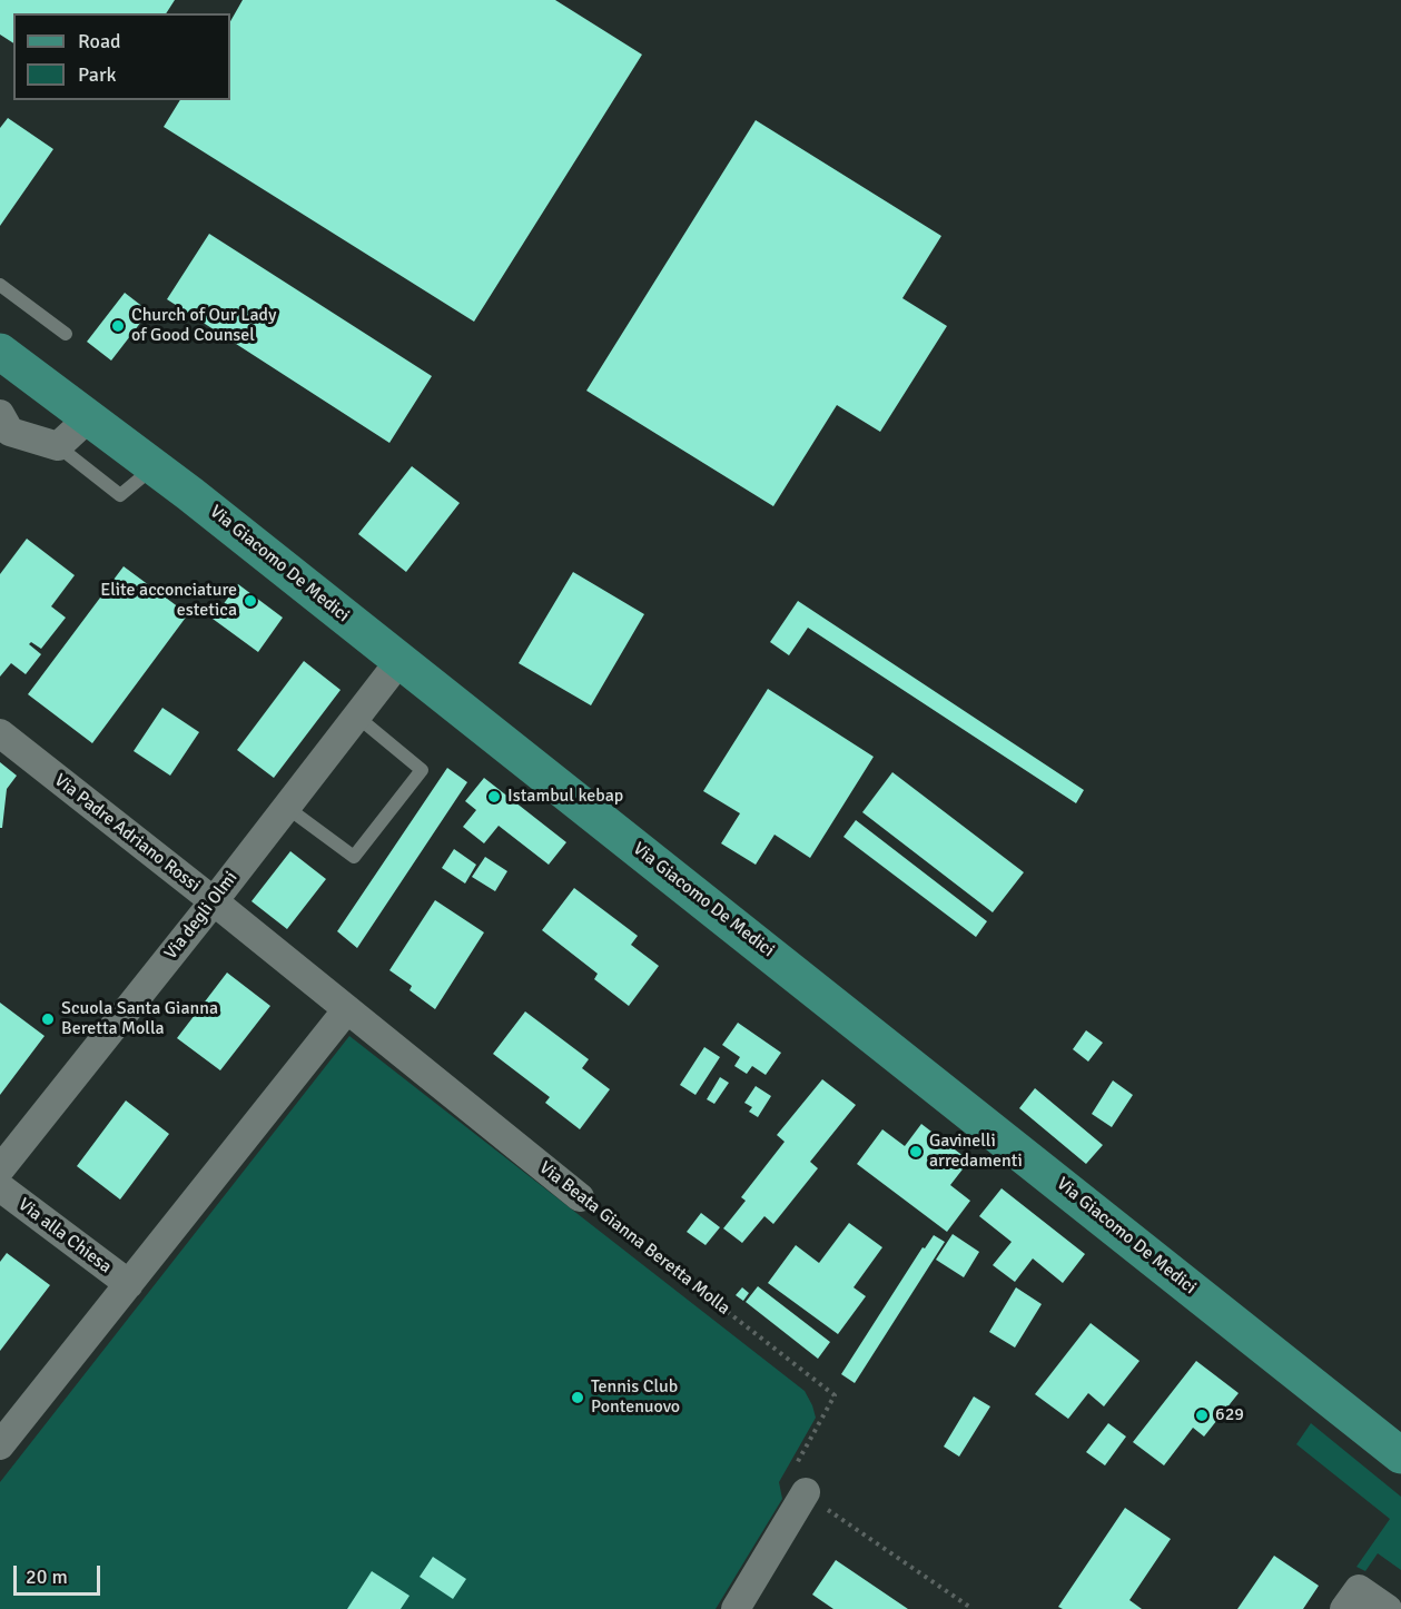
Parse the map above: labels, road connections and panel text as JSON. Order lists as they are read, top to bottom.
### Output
{
  "streets": {
    "main road": ["Via Giacomo De Medici"],
    "street": [
      "Via Padre Adriano Rossi",
      "Via degli Olmi",
      "Via alla Chiesa",
      "Via Beata Gianna Beretta Molla"
    ]
  },
  "crossings": [
    ["Via Giacomo De Medici", "Via degli Olmi"],
    ["Via Padre Adriano Rossi", "Via degli Olmi"],
    ["Via Padre Adriano Rossi", "Via Beata Gianna Beretta Molla"]
  ],
  "places": [
    "Church of Our Lady of Good Counsel",
    "Elite acconciature estetica",
    "Istambul kebap",
    "Scuola Santa Gianna Beretta Molla",
    "Gavinelli arredamenti",
    "Tennis Club Pontenuovo",
    "629"
  ],
  "legend": ["Road", "Park"],
  "scale_bar": "20 m"
}
